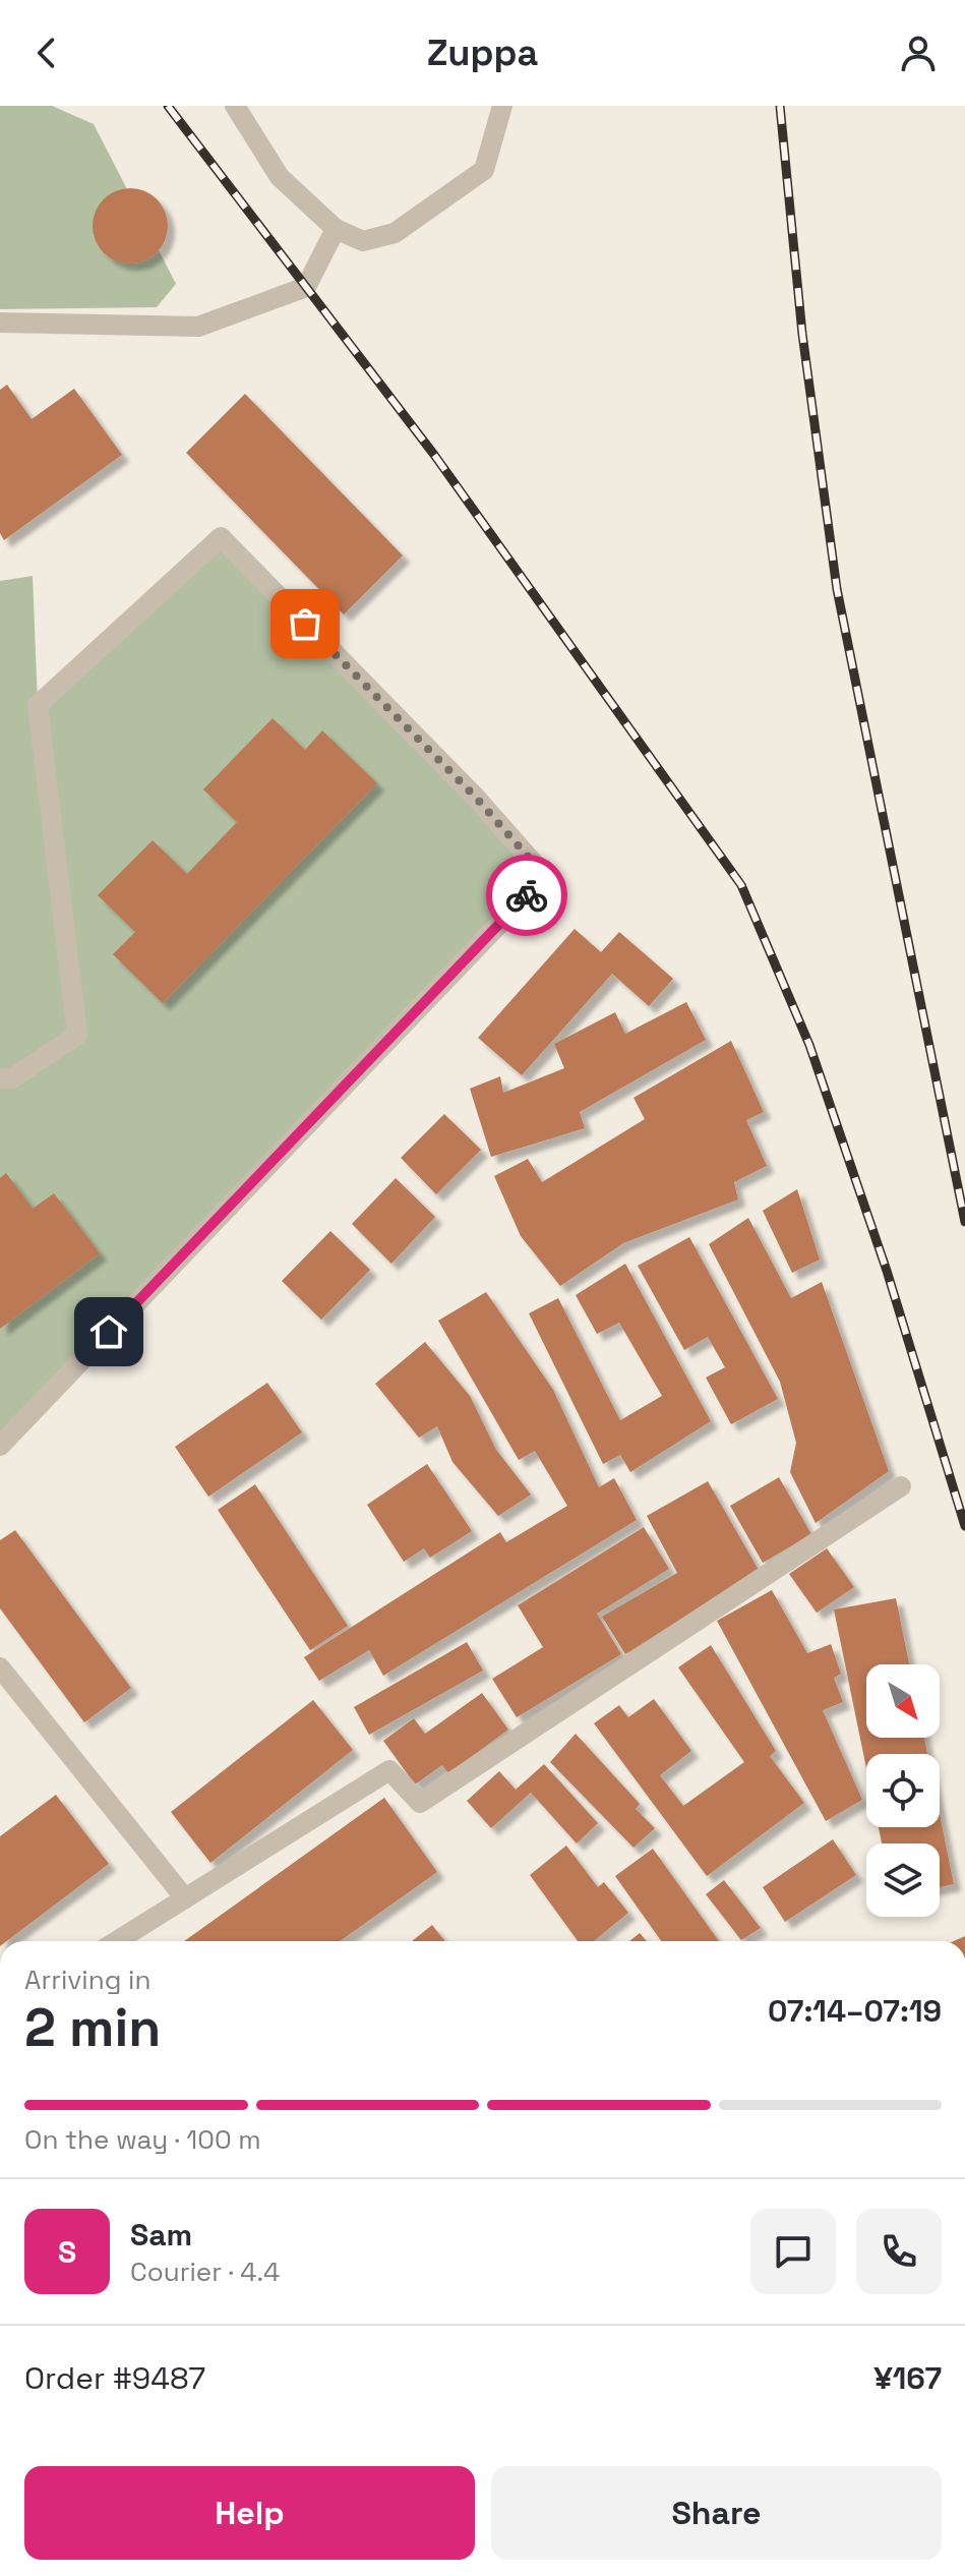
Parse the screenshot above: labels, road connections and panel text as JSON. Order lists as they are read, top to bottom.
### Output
{
  "north": "bottom right",
  "page": {
    "header": "Zuppa",
    "heading": ["2 min", "Arriving in", "07:14–07:19"],
    "panel": [
      "Sam",
      "Courier · 4.4",
      "Order #9487",
      "¥167"
    ],
    "bar": "On the way · 100 m",
    "round": "S",
    "buttons": ["Help", "Share"]
  }
}
